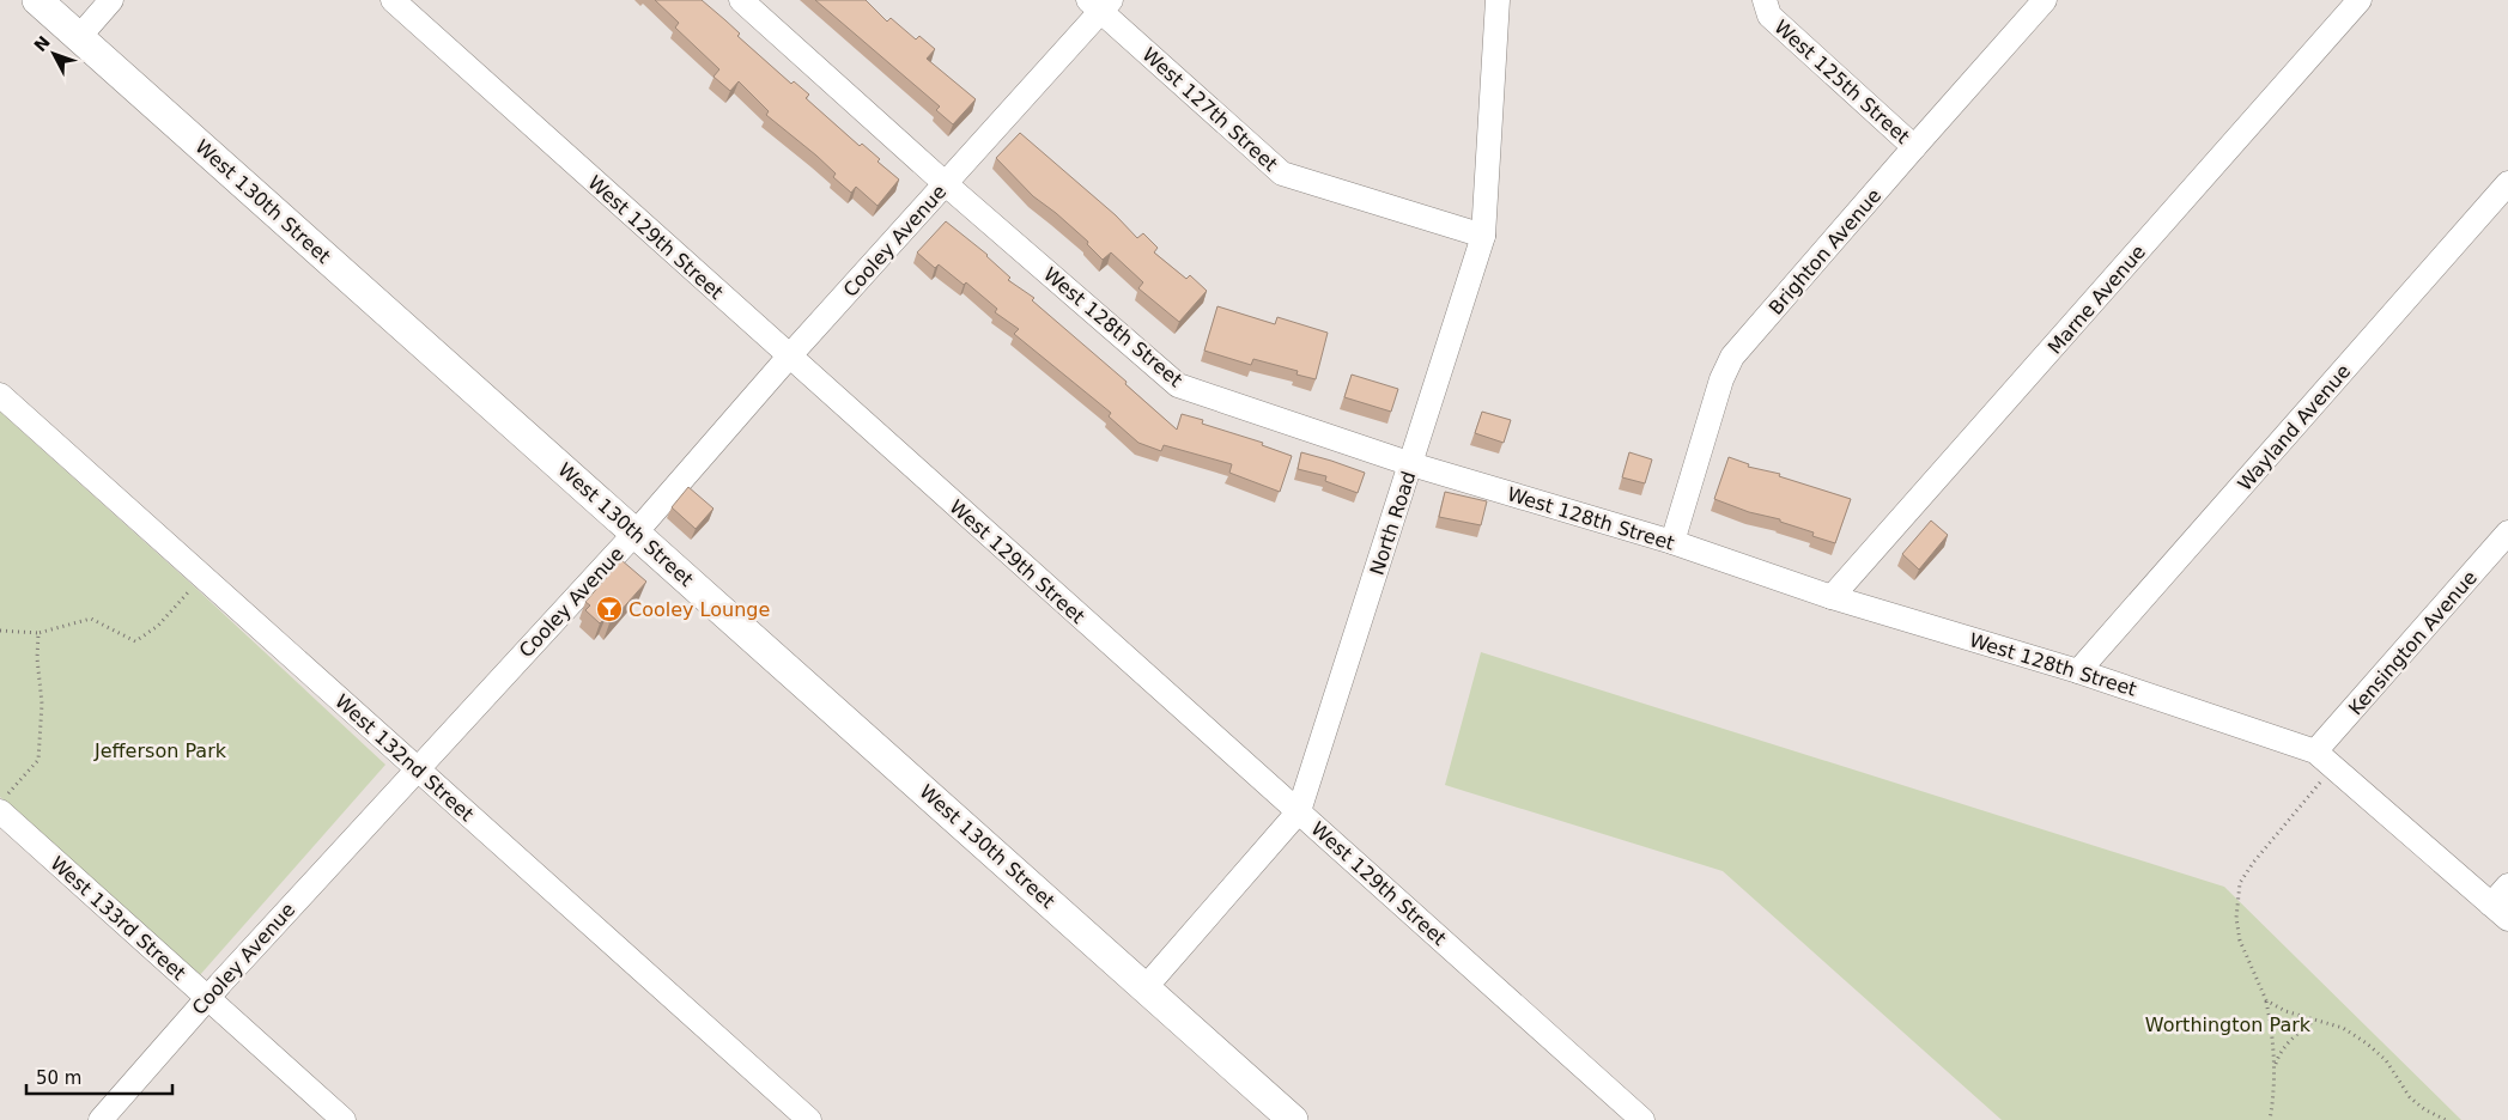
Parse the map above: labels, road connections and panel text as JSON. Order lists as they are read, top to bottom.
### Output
{
  "streets": {
    "main road": ["West 130th Street"],
    "street": [
      "West 125th Street",
      "West 127th Street",
      "West 129th Street",
      "Cooley Avenue",
      "Brighton Avenue",
      "Marne Avenue",
      "West 128th Street",
      "Wayland Avenue",
      "North Road",
      "Kensington Avenue",
      "West 132nd Street",
      "West 133rd Street"
    ]
  },
  "crossings": [
    ["West 125th Street", "Brighton Avenue"],
    ["West 127th Street", "Cooley Avenue"],
    ["West 127th Street", "North Road"],
    ["West 130th Street", "Cooley Avenue"],
    ["West 130th Street", "North Road"],
    ["West 129th Street", "Cooley Avenue"],
    ["West 129th Street", "North Road"],
    ["Cooley Avenue", "West 128th Street"],
    ["Cooley Avenue", "West 132nd Street"],
    ["Cooley Avenue", "West 133rd Street"],
    ["Brighton Avenue", "West 128th Street"],
    ["Marne Avenue", "West 128th Street"],
    ["West 128th Street", "Wayland Avenue"],
    ["West 128th Street", "North Road"],
    ["West 128th Street", "Kensington Avenue"]
  ],
  "parks": ["Jefferson Park", "Worthington Park"],
  "places": {
    "bar": ["Cooley Lounge"]
  },
  "scale_bar": "50 m",
  "north": "top left"
}
